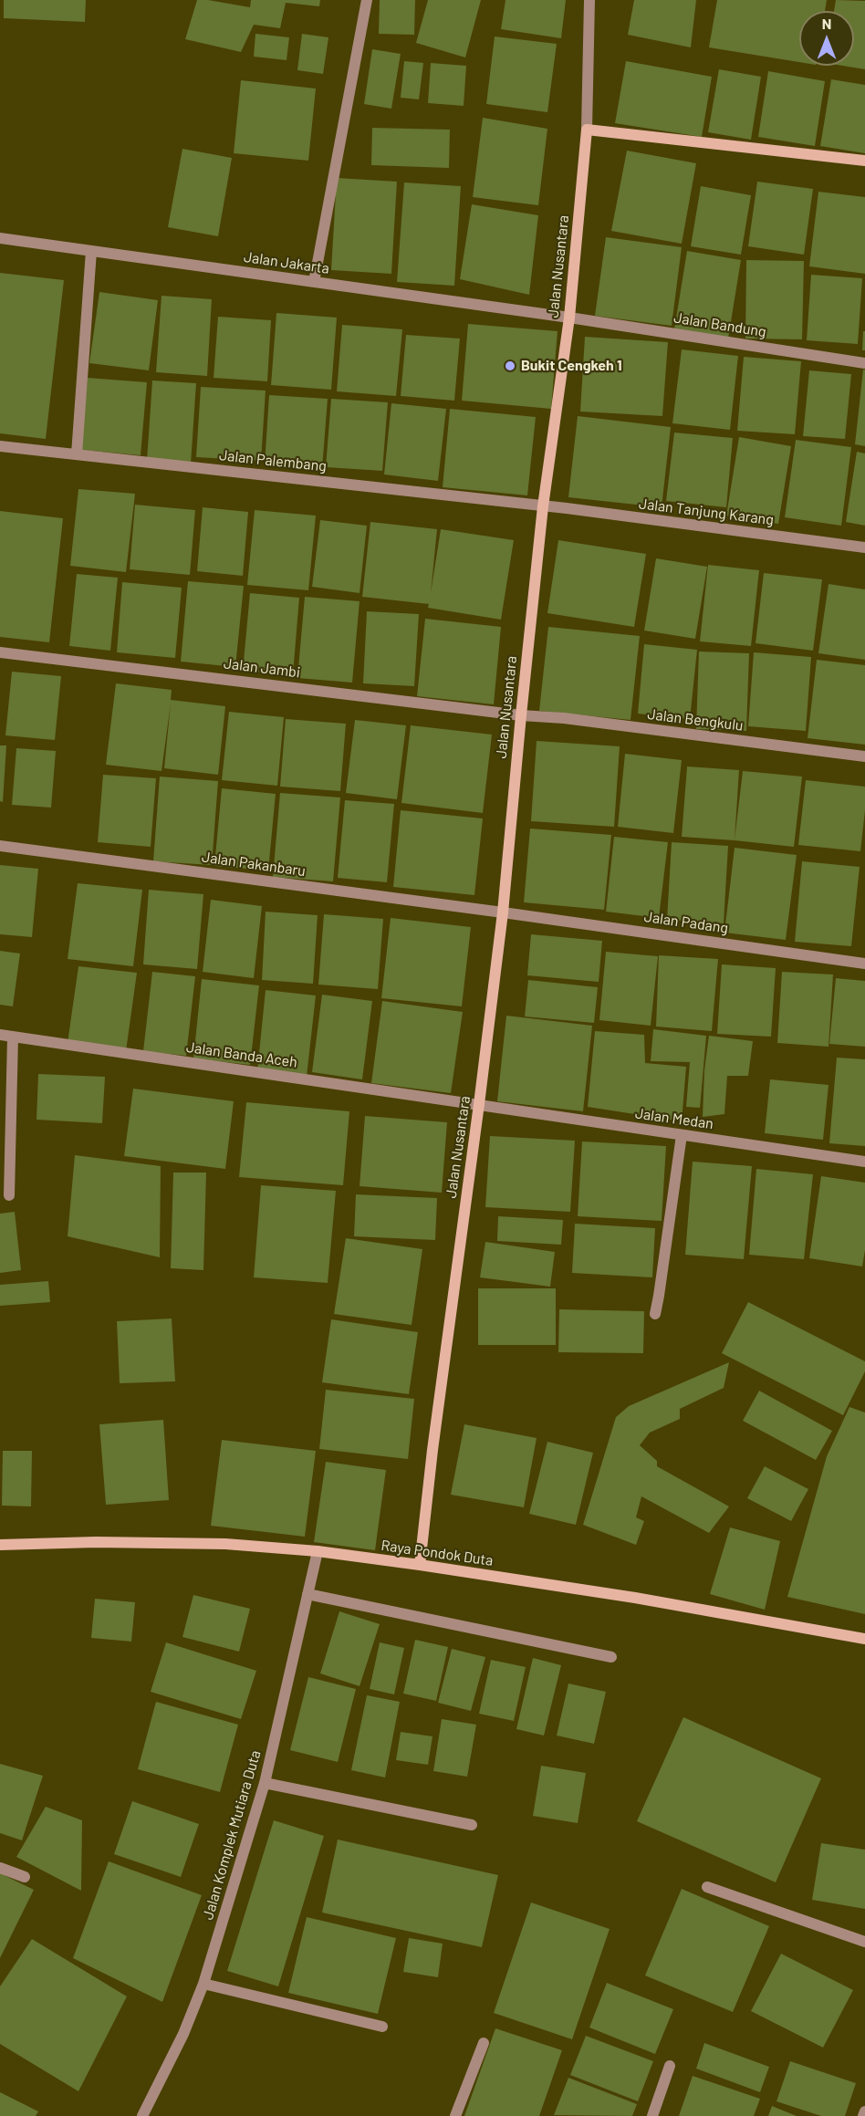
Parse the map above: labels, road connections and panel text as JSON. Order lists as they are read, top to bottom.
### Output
{
  "streets": {
    "street": [
      "Jalan Jakarta",
      "Jalan Nusantara",
      "Jalan Bandung",
      "Jalan Palembang",
      "Jalan Tanjung Karang",
      "Jalan Jambi",
      "Jalan Bengkulu",
      "Jalan Pakanbaru",
      "Jalan Padang",
      "Jalan Banda Aceh",
      "Jalan Medan",
      "Raya Pondok Duta",
      "Jalan Komplek Mutiara Duta"
    ]
  },
  "crossings": [
    ["Jalan Jakarta", "Jalan Nusantara"],
    ["Jalan Jakarta", "Jalan Bandung"],
    ["Jalan Nusantara", "Jalan Bandung"],
    ["Jalan Nusantara", "Jalan Palembang"],
    ["Jalan Nusantara", "Jalan Tanjung Karang"],
    ["Jalan Nusantara", "Jalan Jambi"],
    ["Jalan Nusantara", "Jalan Bengkulu"],
    ["Jalan Nusantara", "Jalan Pakanbaru"],
    ["Jalan Nusantara", "Jalan Padang"],
    ["Jalan Nusantara", "Jalan Banda Aceh"],
    ["Jalan Nusantara", "Jalan Medan"],
    ["Jalan Nusantara", "Raya Pondok Duta"],
    ["Jalan Palembang", "Jalan Tanjung Karang"],
    ["Jalan Jambi", "Jalan Bengkulu"],
    ["Jalan Pakanbaru", "Jalan Padang"],
    ["Jalan Banda Aceh", "Jalan Medan"],
    ["Raya Pondok Duta", "Jalan Komplek Mutiara Duta"]
  ],
  "places": ["Bukit Cengkeh 1"],
  "north": "top"
}
